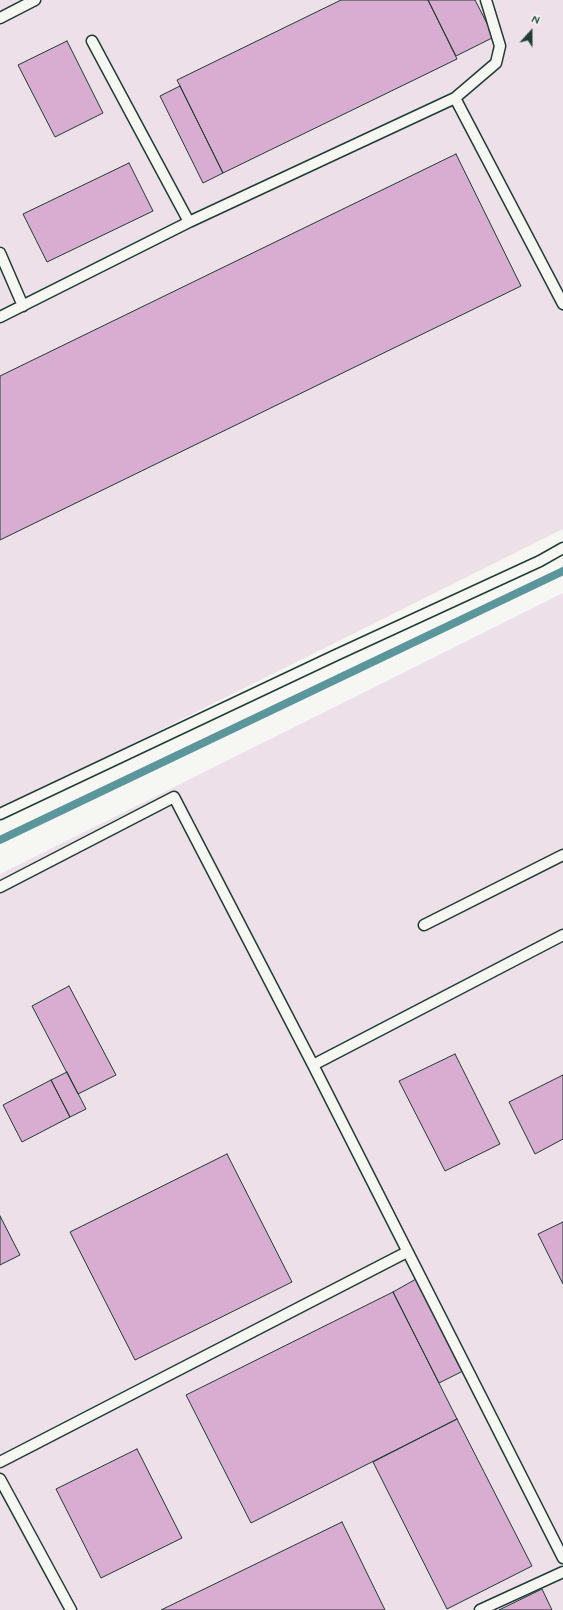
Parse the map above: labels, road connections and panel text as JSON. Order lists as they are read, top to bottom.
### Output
{
  "north": "top"
}
